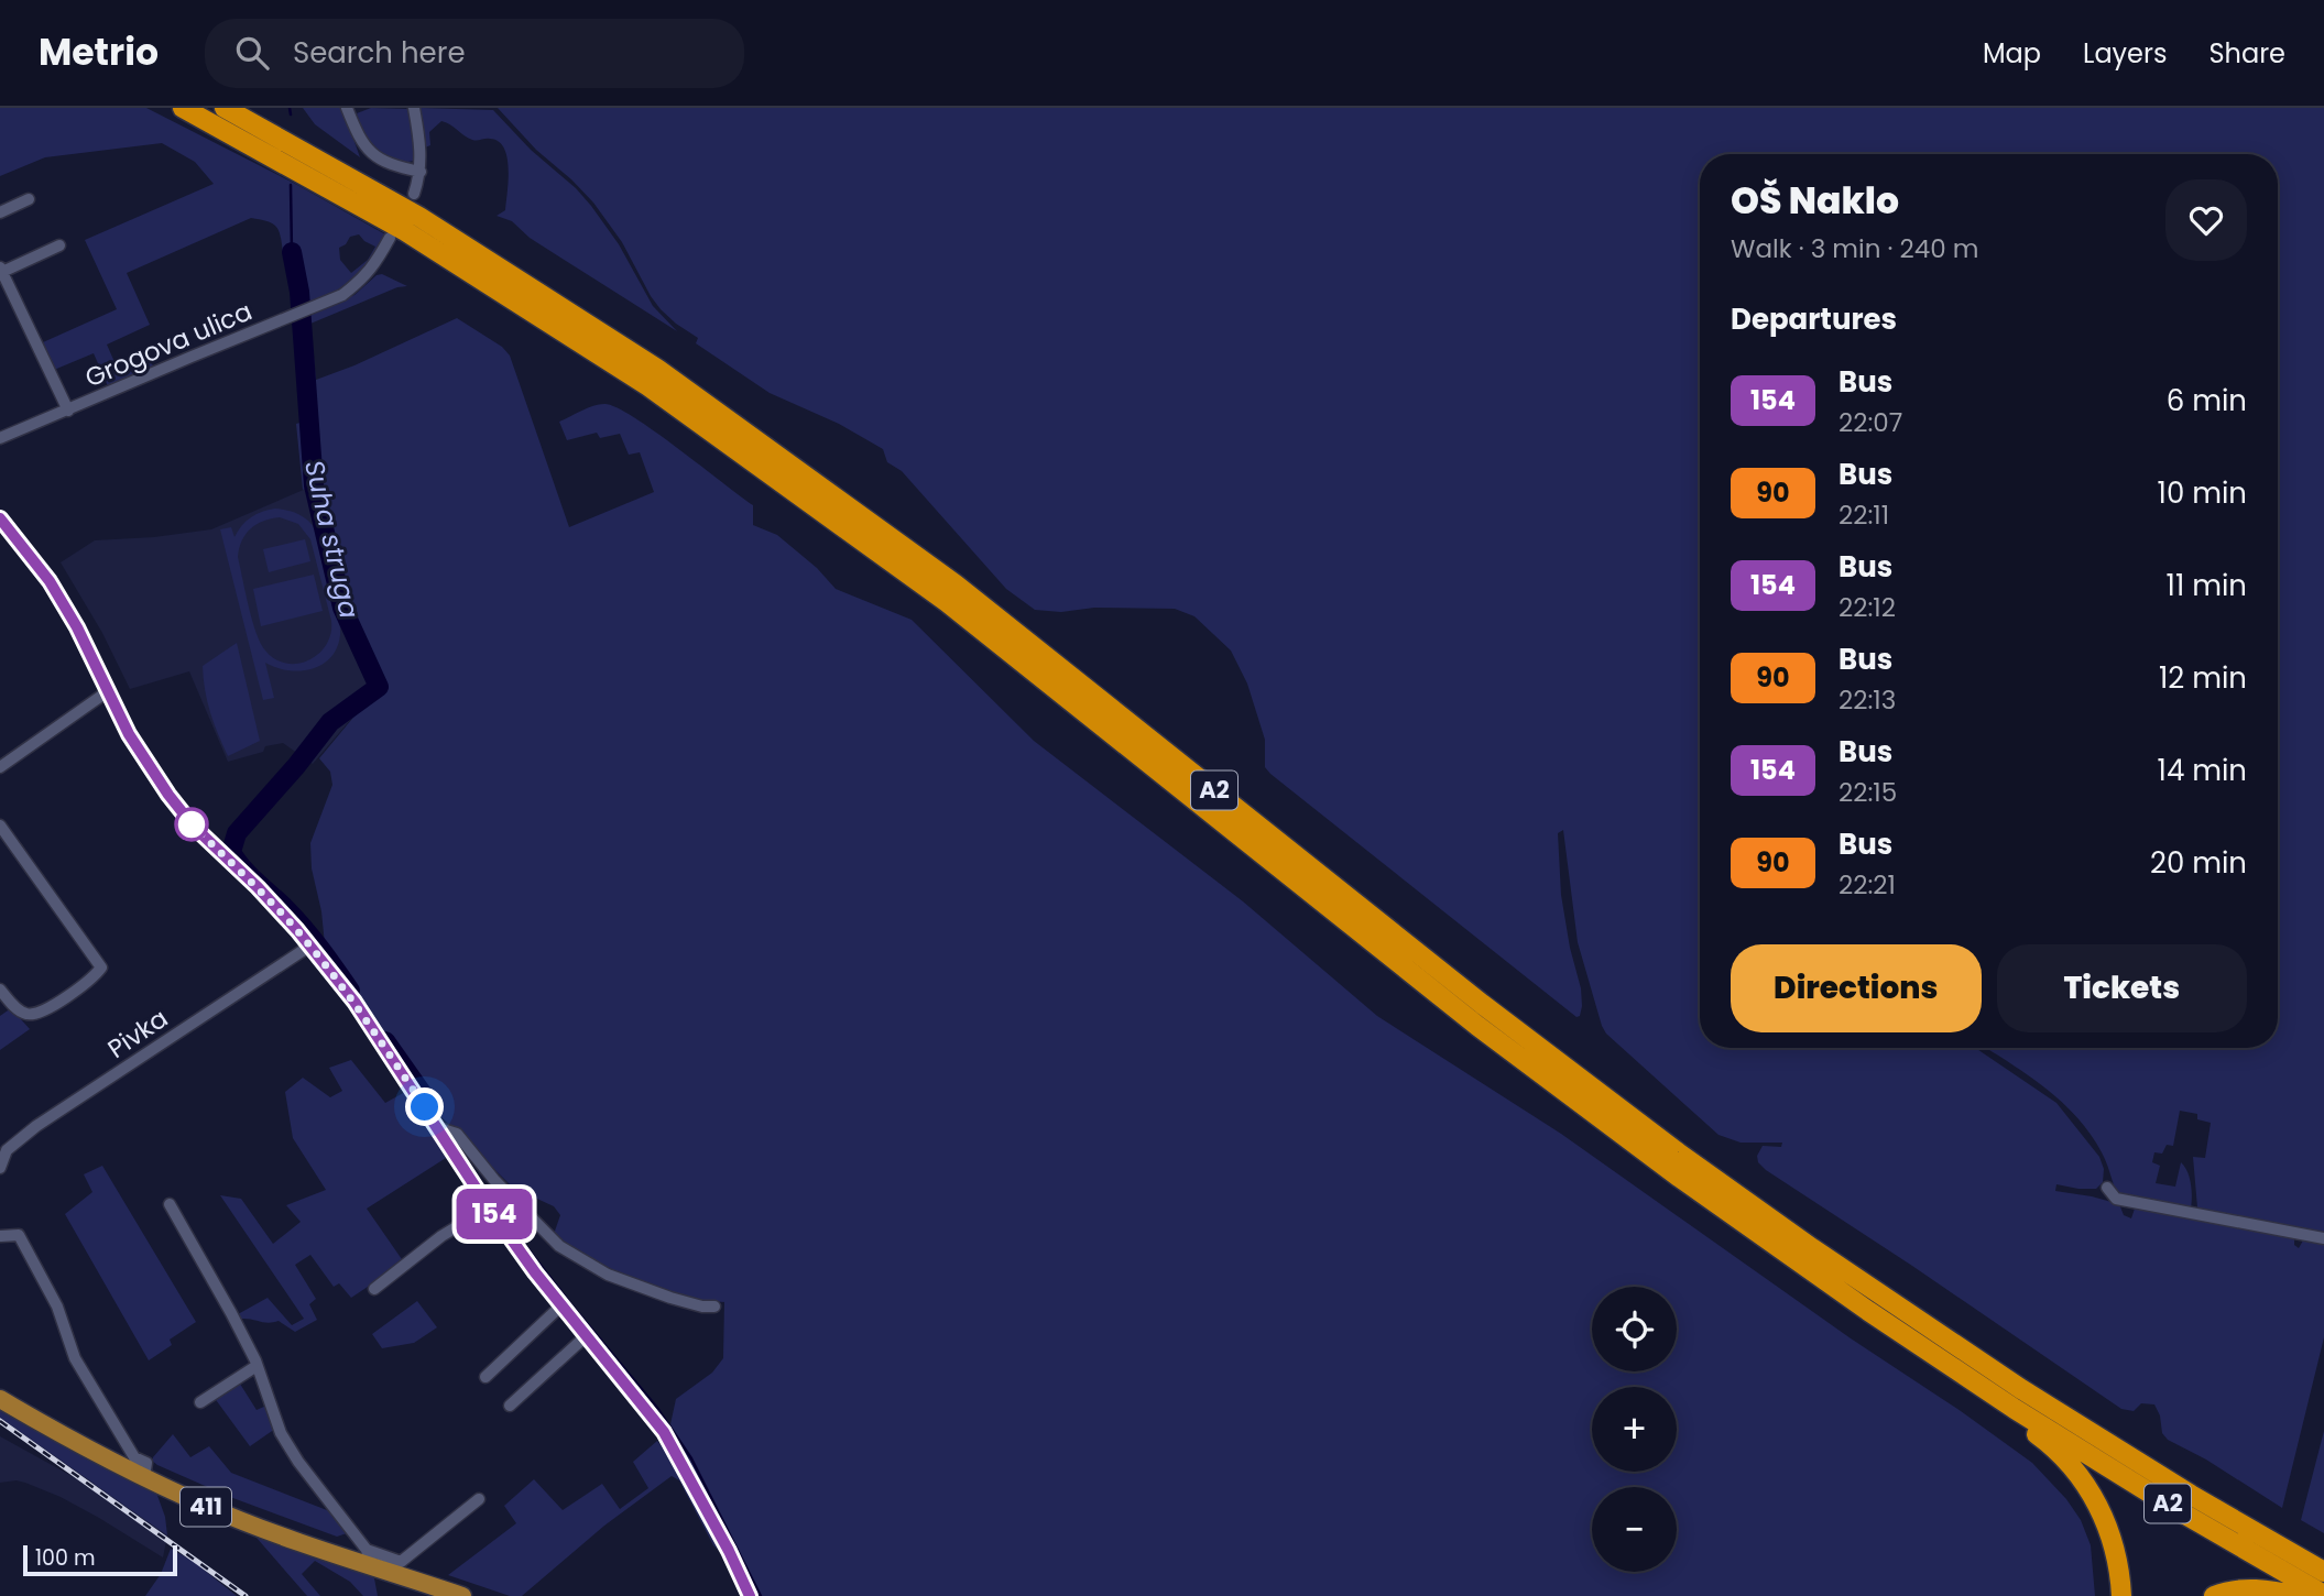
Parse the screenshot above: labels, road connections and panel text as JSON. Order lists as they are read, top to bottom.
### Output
{
  "streets": {
    "highway": ["A2"],
    "main road": ["411"],
    "street": ["Grogova ulica", "Pivka"]
  },
  "water": ["Suha struga"],
  "lines": ["bus line 154"],
  "scale_bar": "100 m",
  "page": {
    "header": "Metrio",
    "search": "Search here",
    "nav": ["Map", "Layers", "Share"],
    "on_map": "154",
    "heading": [
      ["OŠ Naklo", "Walk · 3 min · 240 m"],
      "Departures"
    ],
    "list": [
      {
        "mark": "154",
        "name": "Bus",
        "note": "22:07",
        "value": "6 min"
      },
      {
        "mark": "90",
        "name": "Bus",
        "note": "22:11",
        "value": "10 min"
      },
      {
        "mark": "154",
        "name": "Bus",
        "note": "22:12",
        "value": "11 min"
      },
      {
        "mark": "90",
        "name": "Bus",
        "note": "22:13",
        "value": "12 min"
      },
      {
        "mark": "154",
        "name": "Bus",
        "note": "22:15",
        "value": "14 min"
      },
      {
        "mark": "90",
        "name": "Bus",
        "note": "22:21",
        "value": "20 min"
      }
    ],
    "buttons": ["Directions", "Tickets"],
    "map_buttons": ["+", "−"],
    "scale": "100 m"
  }
}
